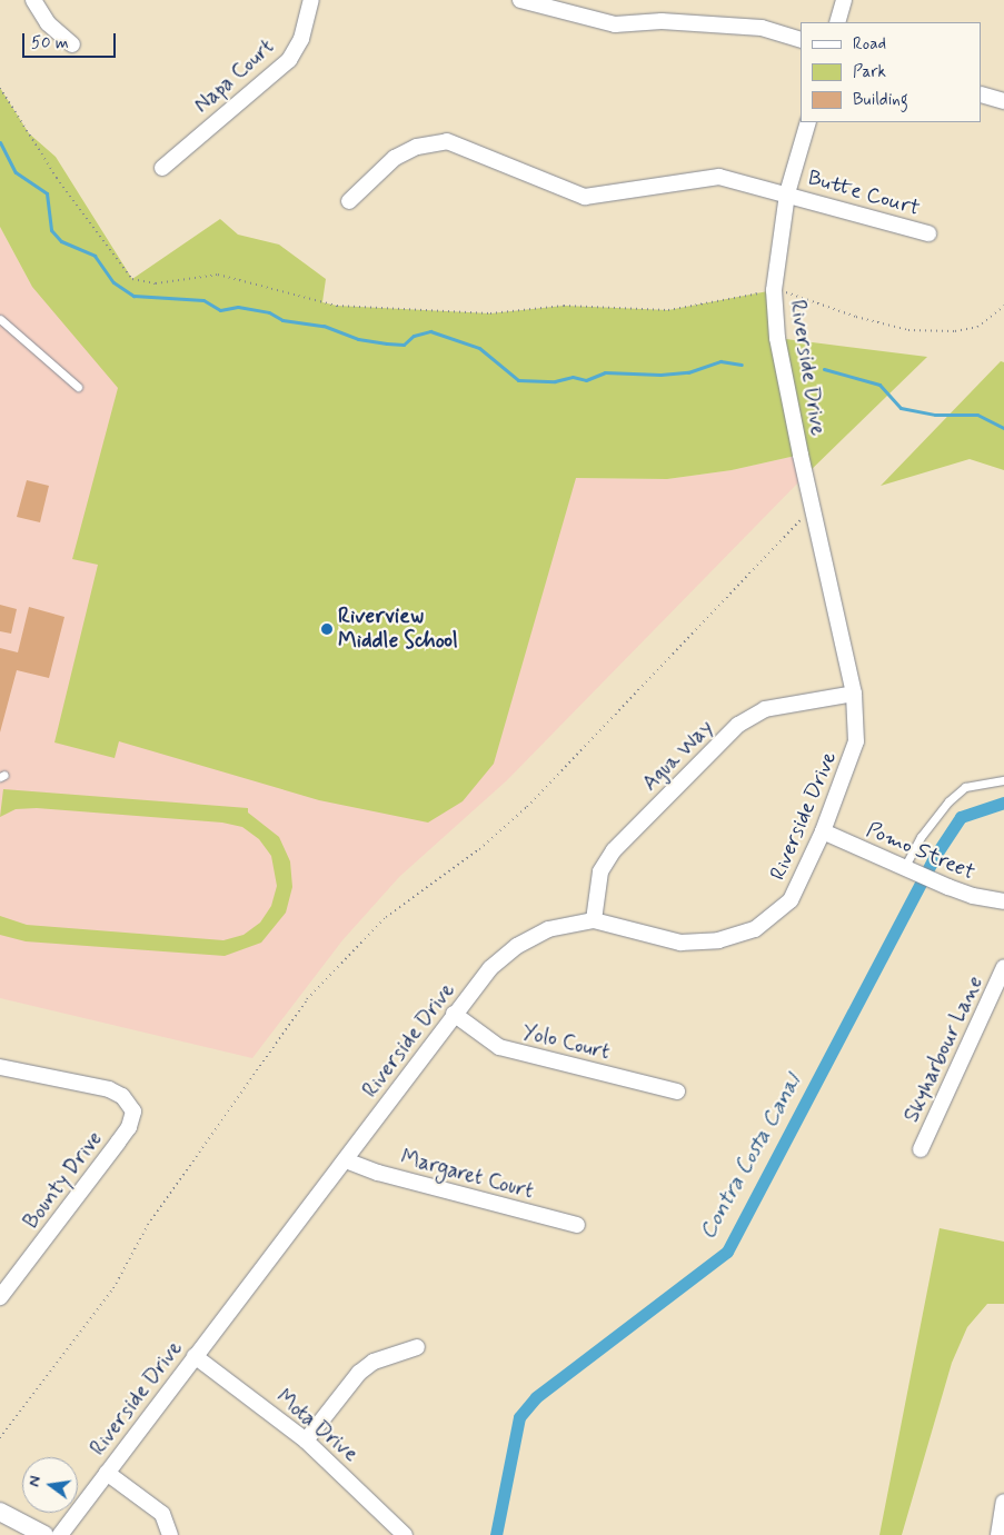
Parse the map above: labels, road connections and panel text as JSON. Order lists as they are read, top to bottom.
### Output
{
  "streets": {
    "street": [
      "Napa Court",
      "Butte Court",
      "Riverside Drive",
      "Agua Way",
      "Pomo Street",
      "Yolo Court",
      "Skyharbour Lane",
      "Margaret Court",
      "Bounty Drive",
      "Mota Drive"
    ]
  },
  "crossings": [
    ["Butte Court", "Riverside Drive"],
    ["Riverside Drive", "Agua Way"],
    ["Riverside Drive", "Pomo Street"],
    ["Riverside Drive", "Yolo Court"],
    ["Riverside Drive", "Margaret Court"],
    ["Riverside Drive", "Mota Drive"]
  ],
  "water": ["Contra Costa Canal"],
  "places": ["Riverview Middle School"],
  "legend": ["Road", "Park", "Building"],
  "scale_bar": "50 m",
  "north": "left"
}
